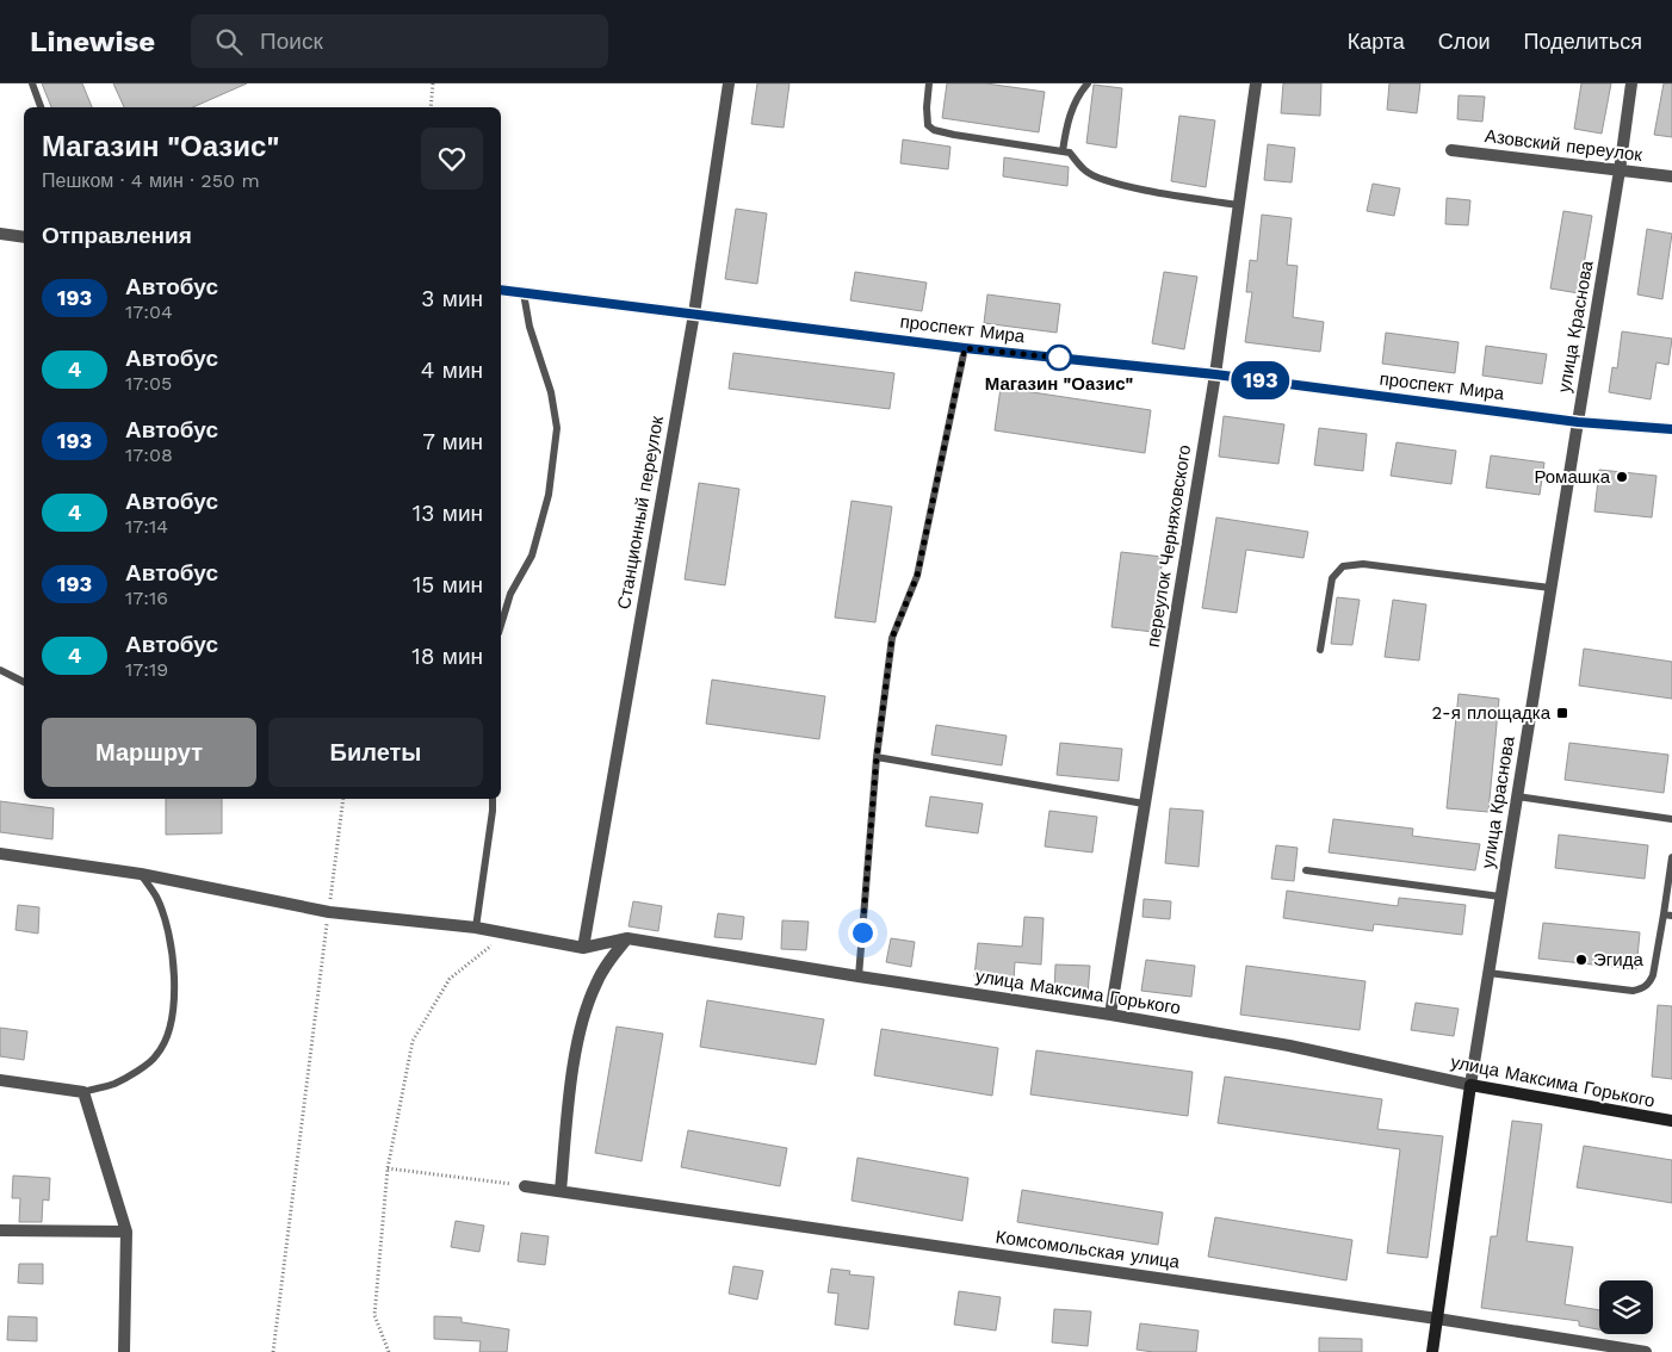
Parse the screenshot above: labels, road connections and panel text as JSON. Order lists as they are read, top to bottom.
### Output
{
  "streets": {
    "main road": ["улица Краснова", "улица Максима Горького"],
    "street": [
      "Азовский переулок",
      "проспект Мира",
      "Станционный переулок",
      "переулок Черняховского",
      "Комсомольская улица"
    ]
  },
  "crossings": [
    ["Азовский переулок", "улица Краснова"],
    ["улица Краснова", "проспект Мира"],
    ["улица Краснова", "улица Максима Горького"],
    ["улица Краснова", "Комсомольская улица"],
    ["проспект Мира", "Станционный переулок"],
    ["проспект Мира", "переулок Черняховского"],
    ["Станционный переулок", "улица Максима Горького"],
    ["переулок Черняховского", "улица Максима Горького"]
  ],
  "places": {
    "other": ["Магазин \"Оазис\"", "Ромашка", "Эгида"],
    "transit": ["2-я площадка"]
  },
  "lines": ["bus line 193"],
  "page": {
    "header": "Linewise",
    "search": "Поиск",
    "nav": ["Карта", "Слои", "Поделиться"],
    "on_map": "193",
    "heading": [
      ["Магазин \"Оазис\"", "Пешком · 4 мин · 250 m"],
      "Отправления"
    ],
    "list": [
      {
        "mark": "193",
        "name": "Автобус",
        "note": "17:04",
        "value": "3 мин"
      },
      {
        "mark": "4",
        "name": "Автобус",
        "note": "17:05",
        "value": "4 мин"
      },
      {
        "mark": "193",
        "name": "Автобус",
        "note": "17:08",
        "value": "7 мин"
      },
      {
        "mark": "4",
        "name": "Автобус",
        "note": "17:14",
        "value": "13 мин"
      },
      {
        "mark": "193",
        "name": "Автобус",
        "note": "17:16",
        "value": "15 мин"
      },
      {
        "mark": "4",
        "name": "Автобус",
        "note": "17:19",
        "value": "18 мин"
      }
    ],
    "buttons": ["Маршрут", "Билеты"]
  }
}
